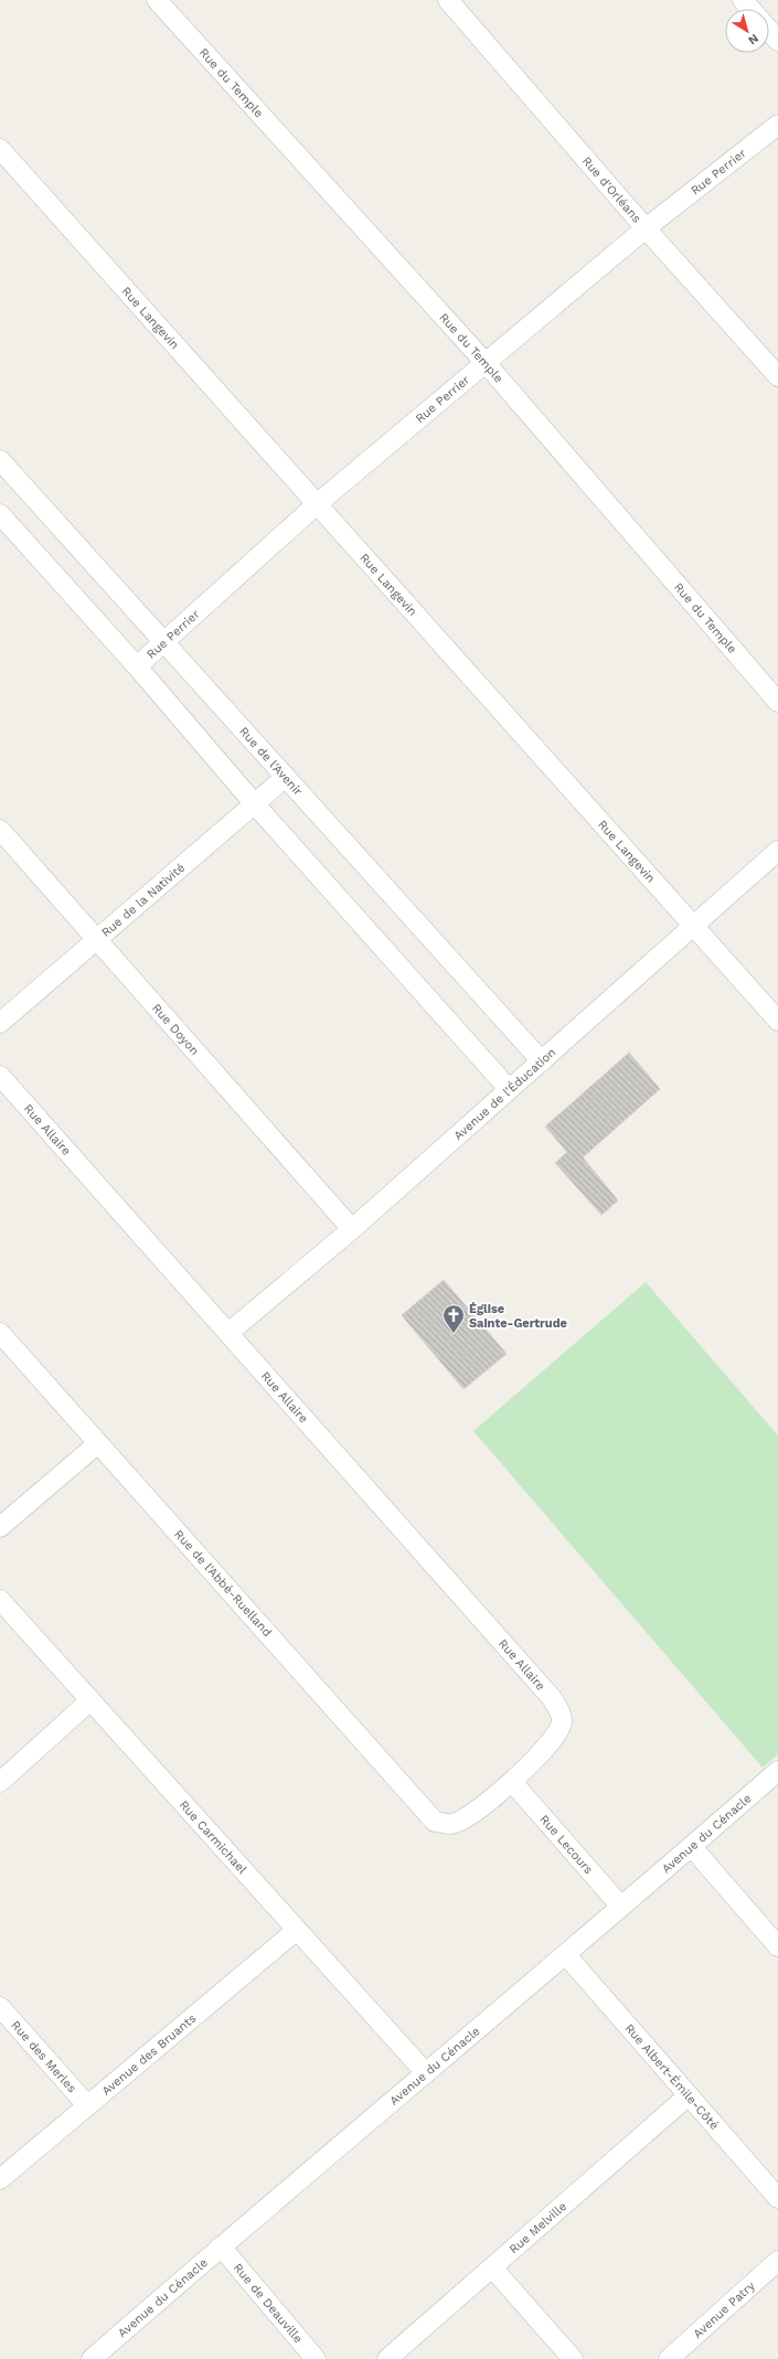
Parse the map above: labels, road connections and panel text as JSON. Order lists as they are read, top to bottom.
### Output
{
  "streets": {
    "street": [
      "Rue du Temple",
      "Rue Perrier",
      "Rue d'Orléans",
      "Rue Langevin",
      "Rue de l'Avenir",
      "Rue de la Nativité",
      "Rue Doyon",
      "Avenue de l'Éducation",
      "Rue Allaire",
      "Rue de l'Abbé-Ruelland",
      "Avenue du Cénacle",
      "Rue Carmichael",
      "Rue Lecours",
      "Avenue des Bruants",
      "Rue des Merles",
      "Rue Albert-Émile-Côté",
      "Rue Melville",
      "Rue de Deauville",
      "Avenue Patry"
    ]
  },
  "crossings": [
    ["Rue du Temple", "Rue Perrier"],
    ["Rue Perrier", "Rue d'Orléans"],
    ["Rue Perrier", "Rue Langevin"],
    ["Rue Perrier", "Rue de l'Avenir"],
    ["Rue Langevin", "Avenue de l'Éducation"],
    ["Rue de l'Avenir", "Rue de la Nativité"],
    ["Rue de l'Avenir", "Avenue de l'Éducation"],
    ["Rue de la Nativité", "Rue Doyon"],
    ["Rue Doyon", "Avenue de l'Éducation"],
    ["Avenue de l'Éducation", "Rue Allaire"],
    ["Rue Allaire", "Rue de l'Abbé-Ruelland"],
    ["Rue Allaire", "Rue Lecours"],
    ["Rue de l'Abbé-Ruelland", "Rue Lecours"],
    ["Avenue du Cénacle", "Rue Carmichael"],
    ["Avenue du Cénacle", "Rue Lecours"],
    ["Avenue du Cénacle", "Rue Albert-Émile-Côté"],
    ["Avenue du Cénacle", "Rue de Deauville"],
    ["Rue Carmichael", "Avenue des Bruants"],
    ["Avenue des Bruants", "Rue des Merles"],
    ["Rue Albert-Émile-Côté", "Rue Melville"]
  ],
  "places": {
    "church": ["Église Sainte-Gertrude"]
  },
  "north": "bottom right"
}
